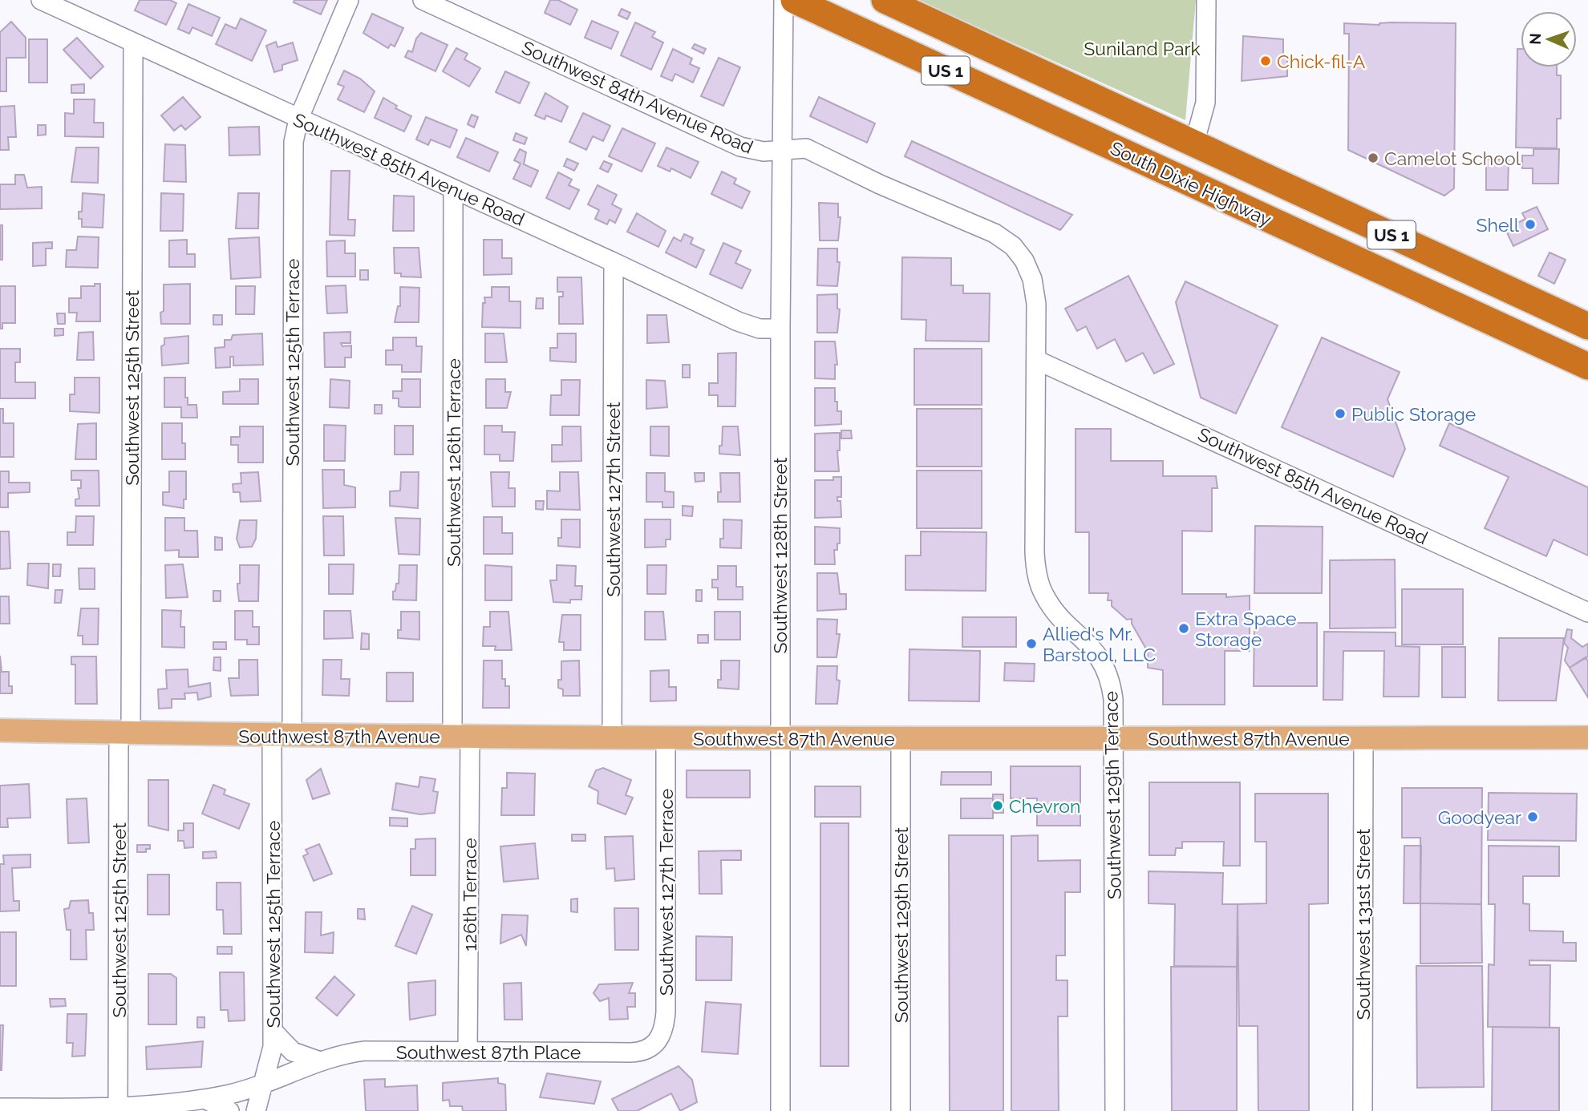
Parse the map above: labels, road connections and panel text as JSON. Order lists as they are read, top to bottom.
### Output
{
  "streets": {
    "highway": ["US 1", "South Dixie Highway"],
    "main road": ["Southwest 87th Avenue"],
    "street": [
      "Southwest 84th Avenue Road",
      "Southwest 85th Avenue Road",
      "Southwest 125th Terrace",
      "Southwest 125th Street",
      "Southwest 126th Terrace",
      "Southwest 127th Street",
      "Southwest 128th Street",
      "Southwest 129th Terrace",
      "Southwest 127th Terrace",
      "126th Terrace",
      "Southwest 131st Street",
      "Southwest 129th Street",
      "Southwest 87th Place"
    ]
  },
  "crossings": [
    ["Southwest 84th Avenue Road", "Southwest 128th Street"],
    ["Southwest 84th Avenue Road", "Southwest 129th Terrace"],
    ["Southwest 85th Avenue Road", "Southwest 125th Terrace"],
    ["Southwest 85th Avenue Road", "Southwest 125th Street"],
    ["Southwest 85th Avenue Road", "Southwest 126th Terrace"],
    ["Southwest 85th Avenue Road", "Southwest 127th Street"],
    ["Southwest 85th Avenue Road", "Southwest 128th Street"],
    ["Southwest 85th Avenue Road", "Southwest 129th Terrace"],
    ["Southwest 125th Terrace", "Southwest 87th Avenue"],
    ["Southwest 125th Terrace", "Southwest 87th Place"],
    ["Southwest 125th Street", "Southwest 87th Avenue"],
    ["Southwest 125th Street", "Southwest 87th Place"],
    ["Southwest 126th Terrace", "Southwest 87th Avenue"],
    ["Southwest 126th Terrace", "126th Terrace"],
    ["Southwest 127th Street", "Southwest 87th Avenue"],
    ["Southwest 128th Street", "Southwest 87th Avenue"],
    ["Southwest 87th Avenue", "Southwest 129th Terrace"],
    ["Southwest 87th Avenue", "Southwest 127th Terrace"],
    ["Southwest 87th Avenue", "126th Terrace"],
    ["Southwest 87th Avenue", "Southwest 131st Street"],
    ["Southwest 87th Avenue", "Southwest 129th Street"],
    ["Southwest 127th Terrace", "Southwest 87th Place"],
    ["126th Terrace", "Southwest 87th Place"]
  ],
  "parks": ["Suniland Park"],
  "places": [
    "Chick-fil-A",
    "Camelot School",
    "Shell",
    "Public Storage",
    "Extra Space Storage",
    "Allied's Mr. Barstool, LLC",
    "Chevron",
    "Goodyear"
  ],
  "north": "left"
}
